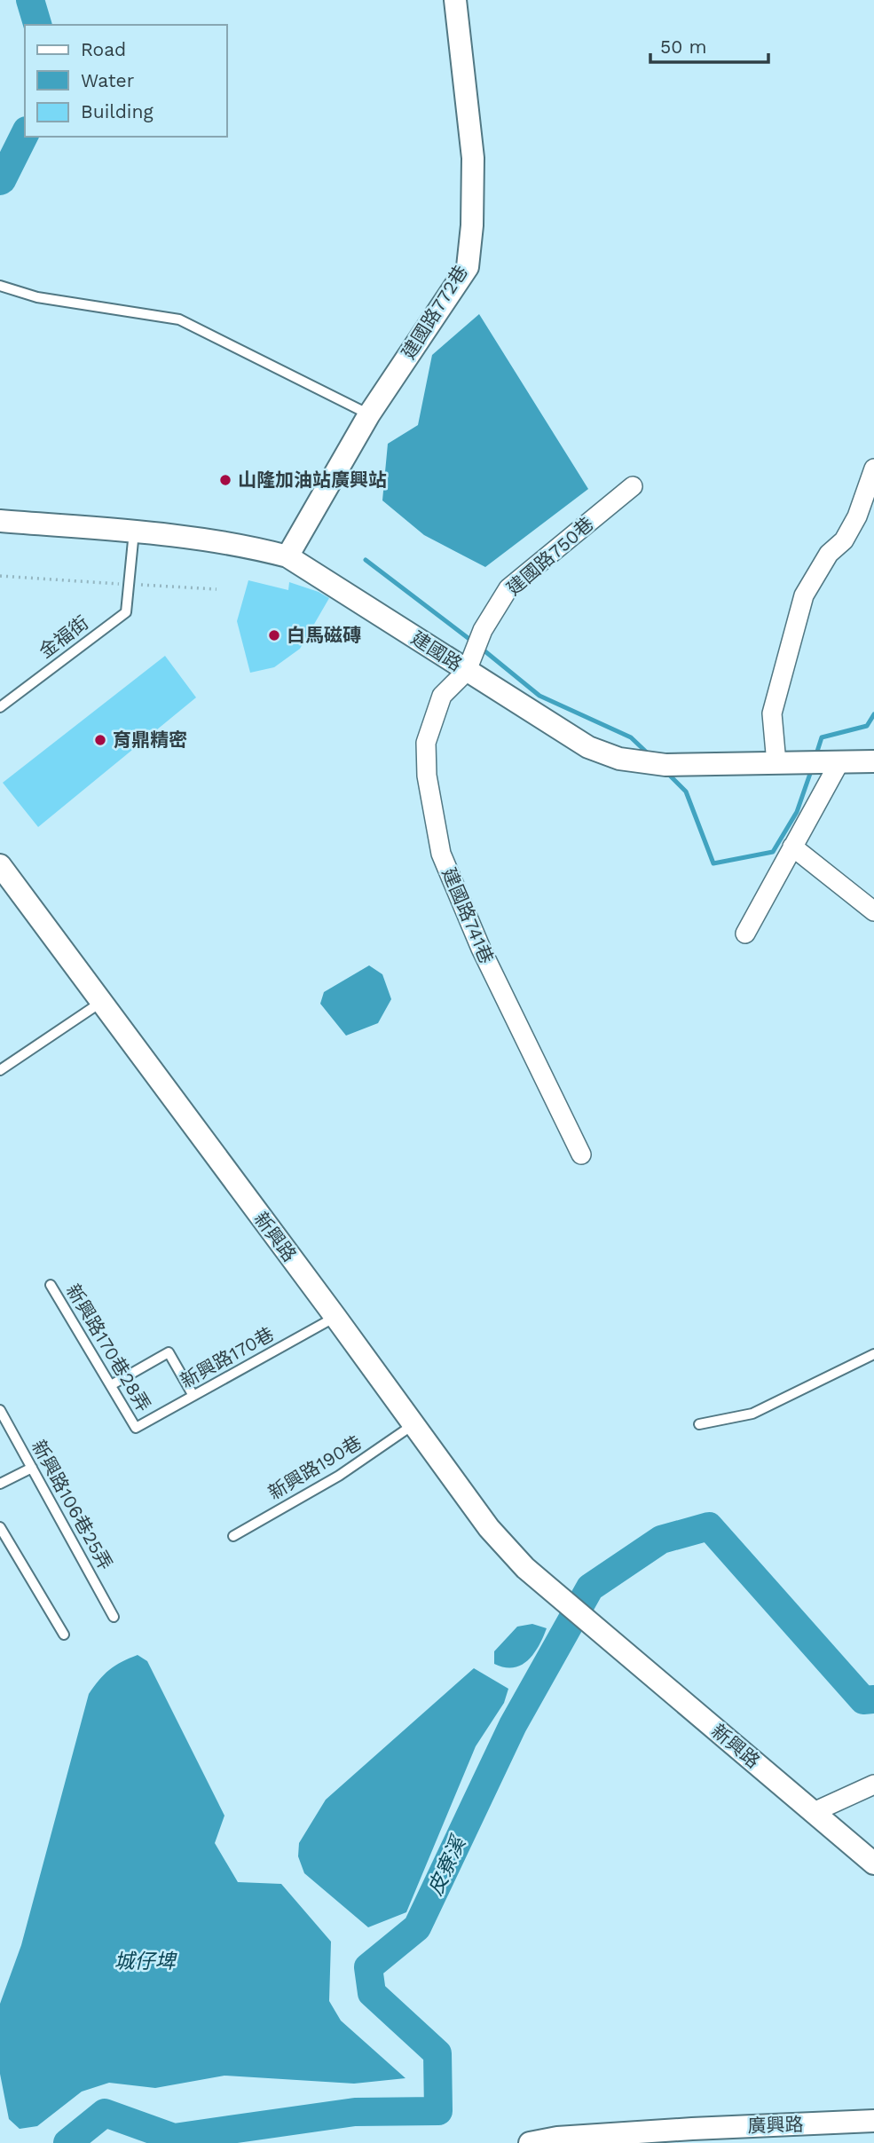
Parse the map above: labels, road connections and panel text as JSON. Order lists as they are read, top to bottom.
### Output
{
  "streets": {
    "street": [
      "建國路772巷",
      "建國路750巷",
      "建國路",
      "建國路741巷",
      "新興路",
      "廣興路"
    ],
    "lane": [
      "金福街",
      "新興路170巷28弄",
      "新興路170巷",
      "新興路190巷",
      "新興路106巷25弄"
    ]
  },
  "crossings": [
    ["建國路772巷", "建國路"],
    ["建國路750巷", "建國路"],
    ["建國路750巷", "建國路741巷"],
    ["金福街", "建國路"],
    ["建國路", "建國路741巷"],
    ["新興路", "新興路170巷"],
    ["新興路", "新興路190巷"],
    ["新興路170巷28弄", "新興路170巷"]
  ],
  "water": ["皮寮溪", "城仔埤"],
  "places": ["山隆加油站廣興站", "白馬磁磚", "育鼎精密"],
  "legend": ["Road", "Water", "Building"],
  "scale_bar": "50 m"
}
